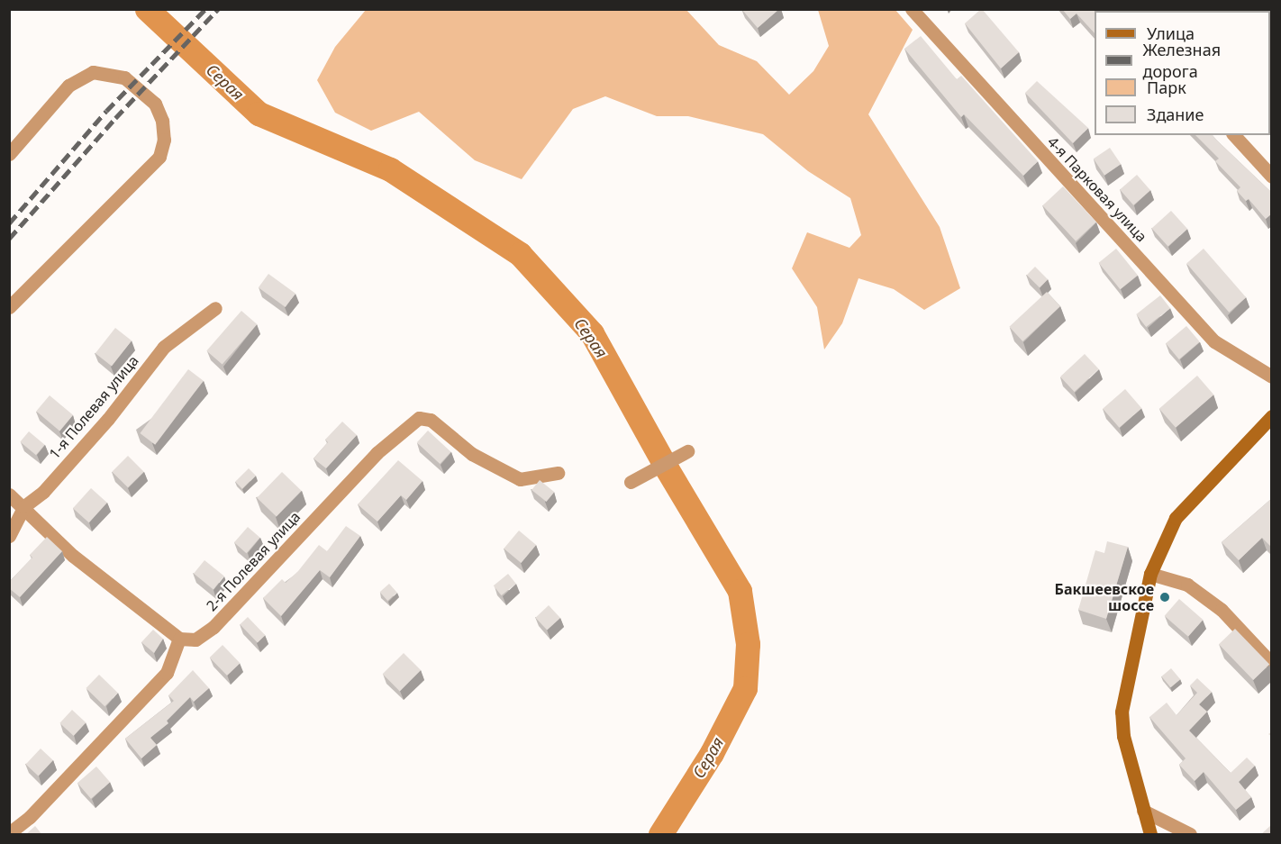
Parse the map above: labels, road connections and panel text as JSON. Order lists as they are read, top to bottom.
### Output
{
  "streets": {
    "street": ["4-я Парковая улица", "1-я Полевая улица", "2-я Полевая улица"]
  },
  "water": ["Серая"],
  "places": ["Бакшеевское шоссе"],
  "legend": [
    "Улица",
    "Железная дорога",
    "Парк",
    "Здание"
  ]
}
